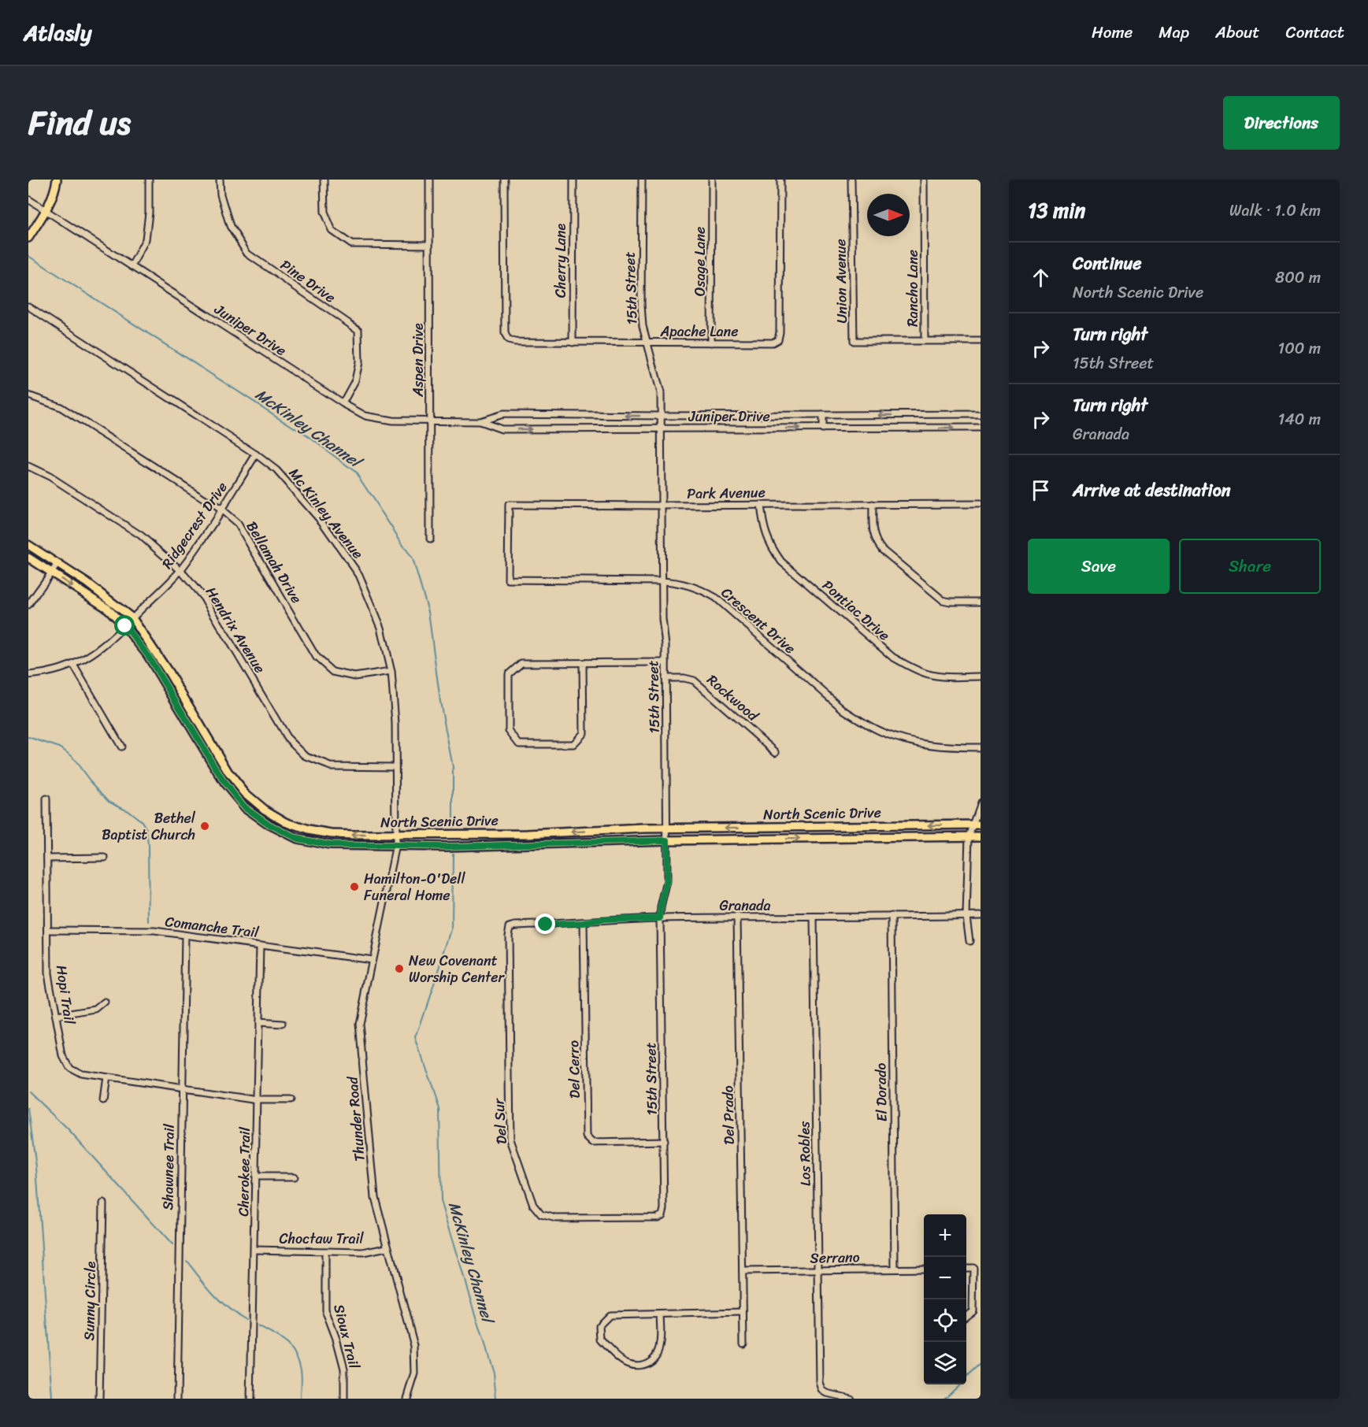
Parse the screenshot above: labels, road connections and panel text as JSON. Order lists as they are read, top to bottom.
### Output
{
  "streets": {
    "main road": ["North Scenic Drive"],
    "street": [
      "Cherry Lane",
      "Osage Lane",
      "Pine Drive",
      "Union Avenue",
      "15th Street",
      "Rancho Lane",
      "Juniper Drive",
      "Apache Lane",
      "Aspen Drive",
      "Park Avenue",
      "Mc Kinley Avenue",
      "Ridgecrest Drive",
      "Bellamah Drive",
      "Pontiac Drive",
      "Crescent Drive",
      "Hendrix Avenue",
      "Rockwood",
      "Granada",
      "Comanche Trail",
      "Hopi Trail",
      "Del Cerro",
      "El Dorado",
      "Del Prado",
      "Thunder Road",
      "Del Sur",
      "Los Robles",
      "Shawnee Trail",
      "Cherokee Trail",
      "Choctaw Trail",
      "Serrano",
      "Sunny Circle",
      "Sioux Trail"
    ]
  },
  "crossings": [
    ["Cherry Lane", "Apache Lane"],
    ["Osage Lane", "Apache Lane"],
    ["Pine Drive", "Juniper Drive"],
    ["Union Avenue", "Rancho Lane"],
    ["15th Street", "Juniper Drive"],
    ["15th Street", "Apache Lane"],
    ["15th Street", "Park Avenue"],
    ["15th Street", "Crescent Drive"],
    ["15th Street", "Rockwood"],
    ["15th Street", "North Scenic Drive"],
    ["15th Street", "Granada"],
    ["15th Street", "Del Cerro"],
    ["15th Street", "Del Sur"],
    ["Juniper Drive", "Aspen Drive"],
    ["Park Avenue", "Pontiac Drive"],
    ["Park Avenue", "Crescent Drive"],
    ["Mc Kinley Avenue", "Ridgecrest Drive"],
    ["Mc Kinley Avenue", "Bellamah Drive"],
    ["Mc Kinley Avenue", "Hendrix Avenue"],
    ["Mc Kinley Avenue", "North Scenic Drive"],
    ["Mc Kinley Avenue", "Thunder Road"],
    ["Ridgecrest Drive", "Bellamah Drive"],
    ["Ridgecrest Drive", "Hendrix Avenue"],
    ["Ridgecrest Drive", "North Scenic Drive"],
    ["North Scenic Drive", "Thunder Road"],
    ["Granada", "Del Cerro"],
    ["Granada", "El Dorado"],
    ["Granada", "Del Prado"],
    ["Granada", "Del Sur"],
    ["Granada", "Los Robles"],
    ["Comanche Trail", "Hopi Trail"],
    ["Comanche Trail", "Thunder Road"],
    ["Comanche Trail", "Shawnee Trail"],
    ["Comanche Trail", "Cherokee Trail"],
    ["Hopi Trail", "Shawnee Trail"],
    ["Hopi Trail", "Cherokee Trail"],
    ["El Dorado", "Serrano"],
    ["Del Prado", "Serrano"],
    ["Thunder Road", "Choctaw Trail"],
    ["Los Robles", "Serrano"],
    ["Cherokee Trail", "Choctaw Trail"],
    ["Choctaw Trail", "Sioux Trail"]
  ],
  "water": ["McKinley Channel"],
  "places": ["Bethel Baptist Church", "Hamilton-O'Dell Funeral Home", "New Covenant Worship Center"],
  "north": "right",
  "page": {
    "header": "Atlasly",
    "nav": [
      "Home",
      "Map",
      "About",
      "Contact"
    ],
    "title": "Find us",
    "buttons": [
      "Directions",
      ["Save", "Share"]
    ],
    "heading": ["13 min", "Walk · 1.0 km"],
    "list": [
      ["Continue", "North Scenic Drive", "800 m"],
      ["Turn right", "15th Street", "100 m"],
      ["Turn right", "Granada", "140 m"],
      "Arrive at destination"
    ],
    "map_buttons": ["+", "−"]
  }
}
